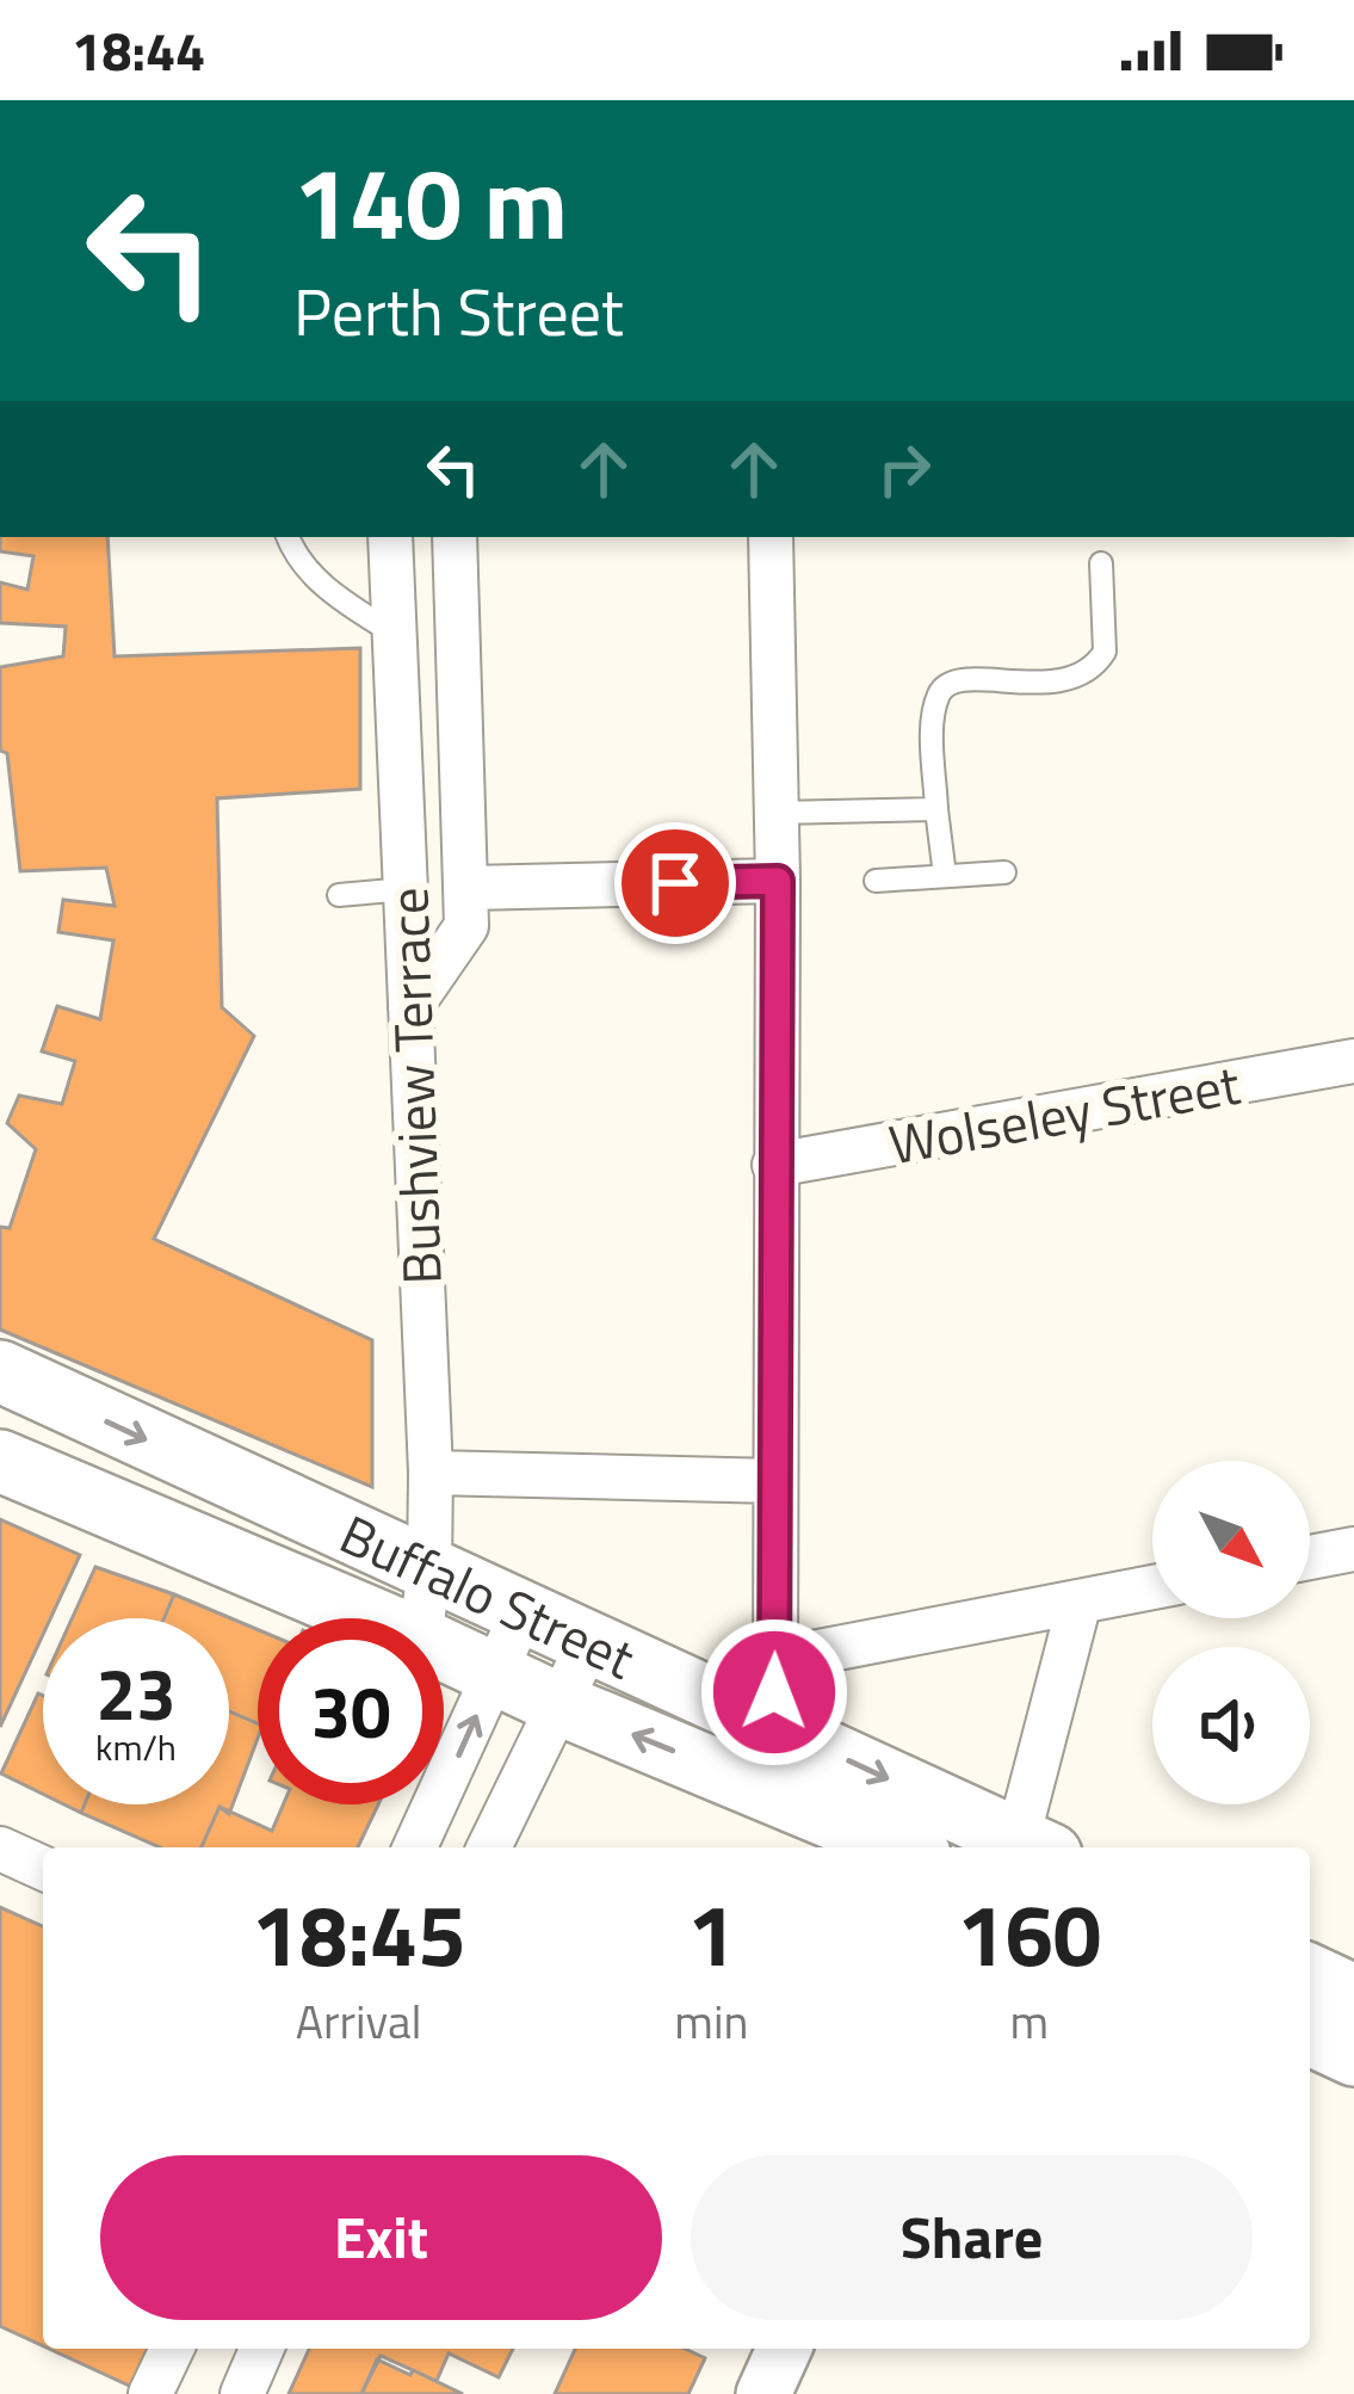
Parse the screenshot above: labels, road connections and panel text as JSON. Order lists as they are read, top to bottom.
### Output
{
  "streets": {
    "main road": ["Buffalo Street"],
    "street": ["Bushview Terrace", "Wolseley Street"]
  },
  "crossings": [
    ["Bushview Terrace", "Buffalo Street"]
  ],
  "north": "bottom right",
  "page": {
    "status": "18:44",
    "turn": ["140 m", "Perth Street"],
    "speed": "23 km/h",
    "limit": "30",
    "eta": [
      "18:45",
      "Arrival",
      "1",
      "min",
      "160",
      "m"
    ],
    "buttons": ["Exit", "Share"]
  }
}
